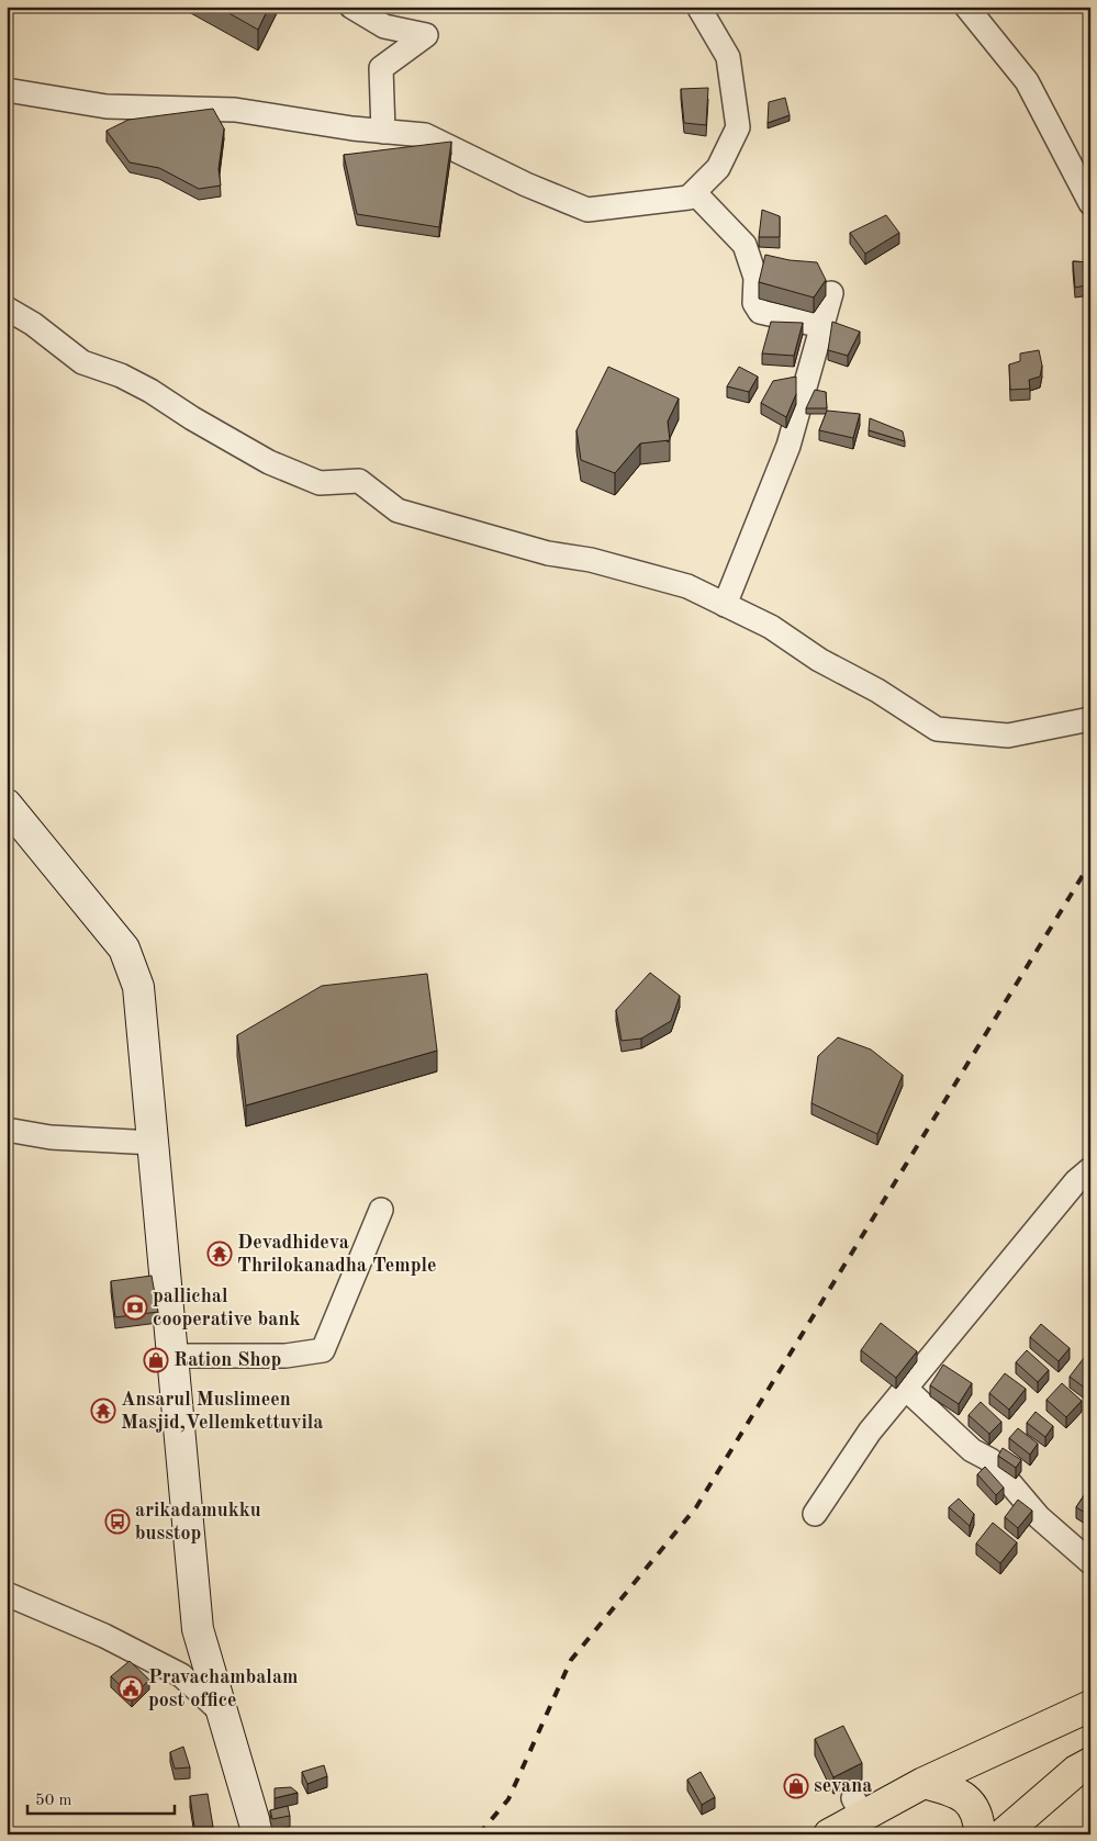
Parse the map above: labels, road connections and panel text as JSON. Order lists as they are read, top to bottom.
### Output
{
  "places": {
    "temple": ["Devadhideva Thrilokanadha Temple", "Ansarul Muslimeen Masjid,Vellemkettuvila"],
    "bank": ["pallichal cooperative bank"],
    "shop": ["Ration Shop", "sevana"],
    "bus stop": ["arikadamukku busstop"],
    "public building": ["Pravachambalam post office"]
  },
  "scale_bar": "50 m"
}
